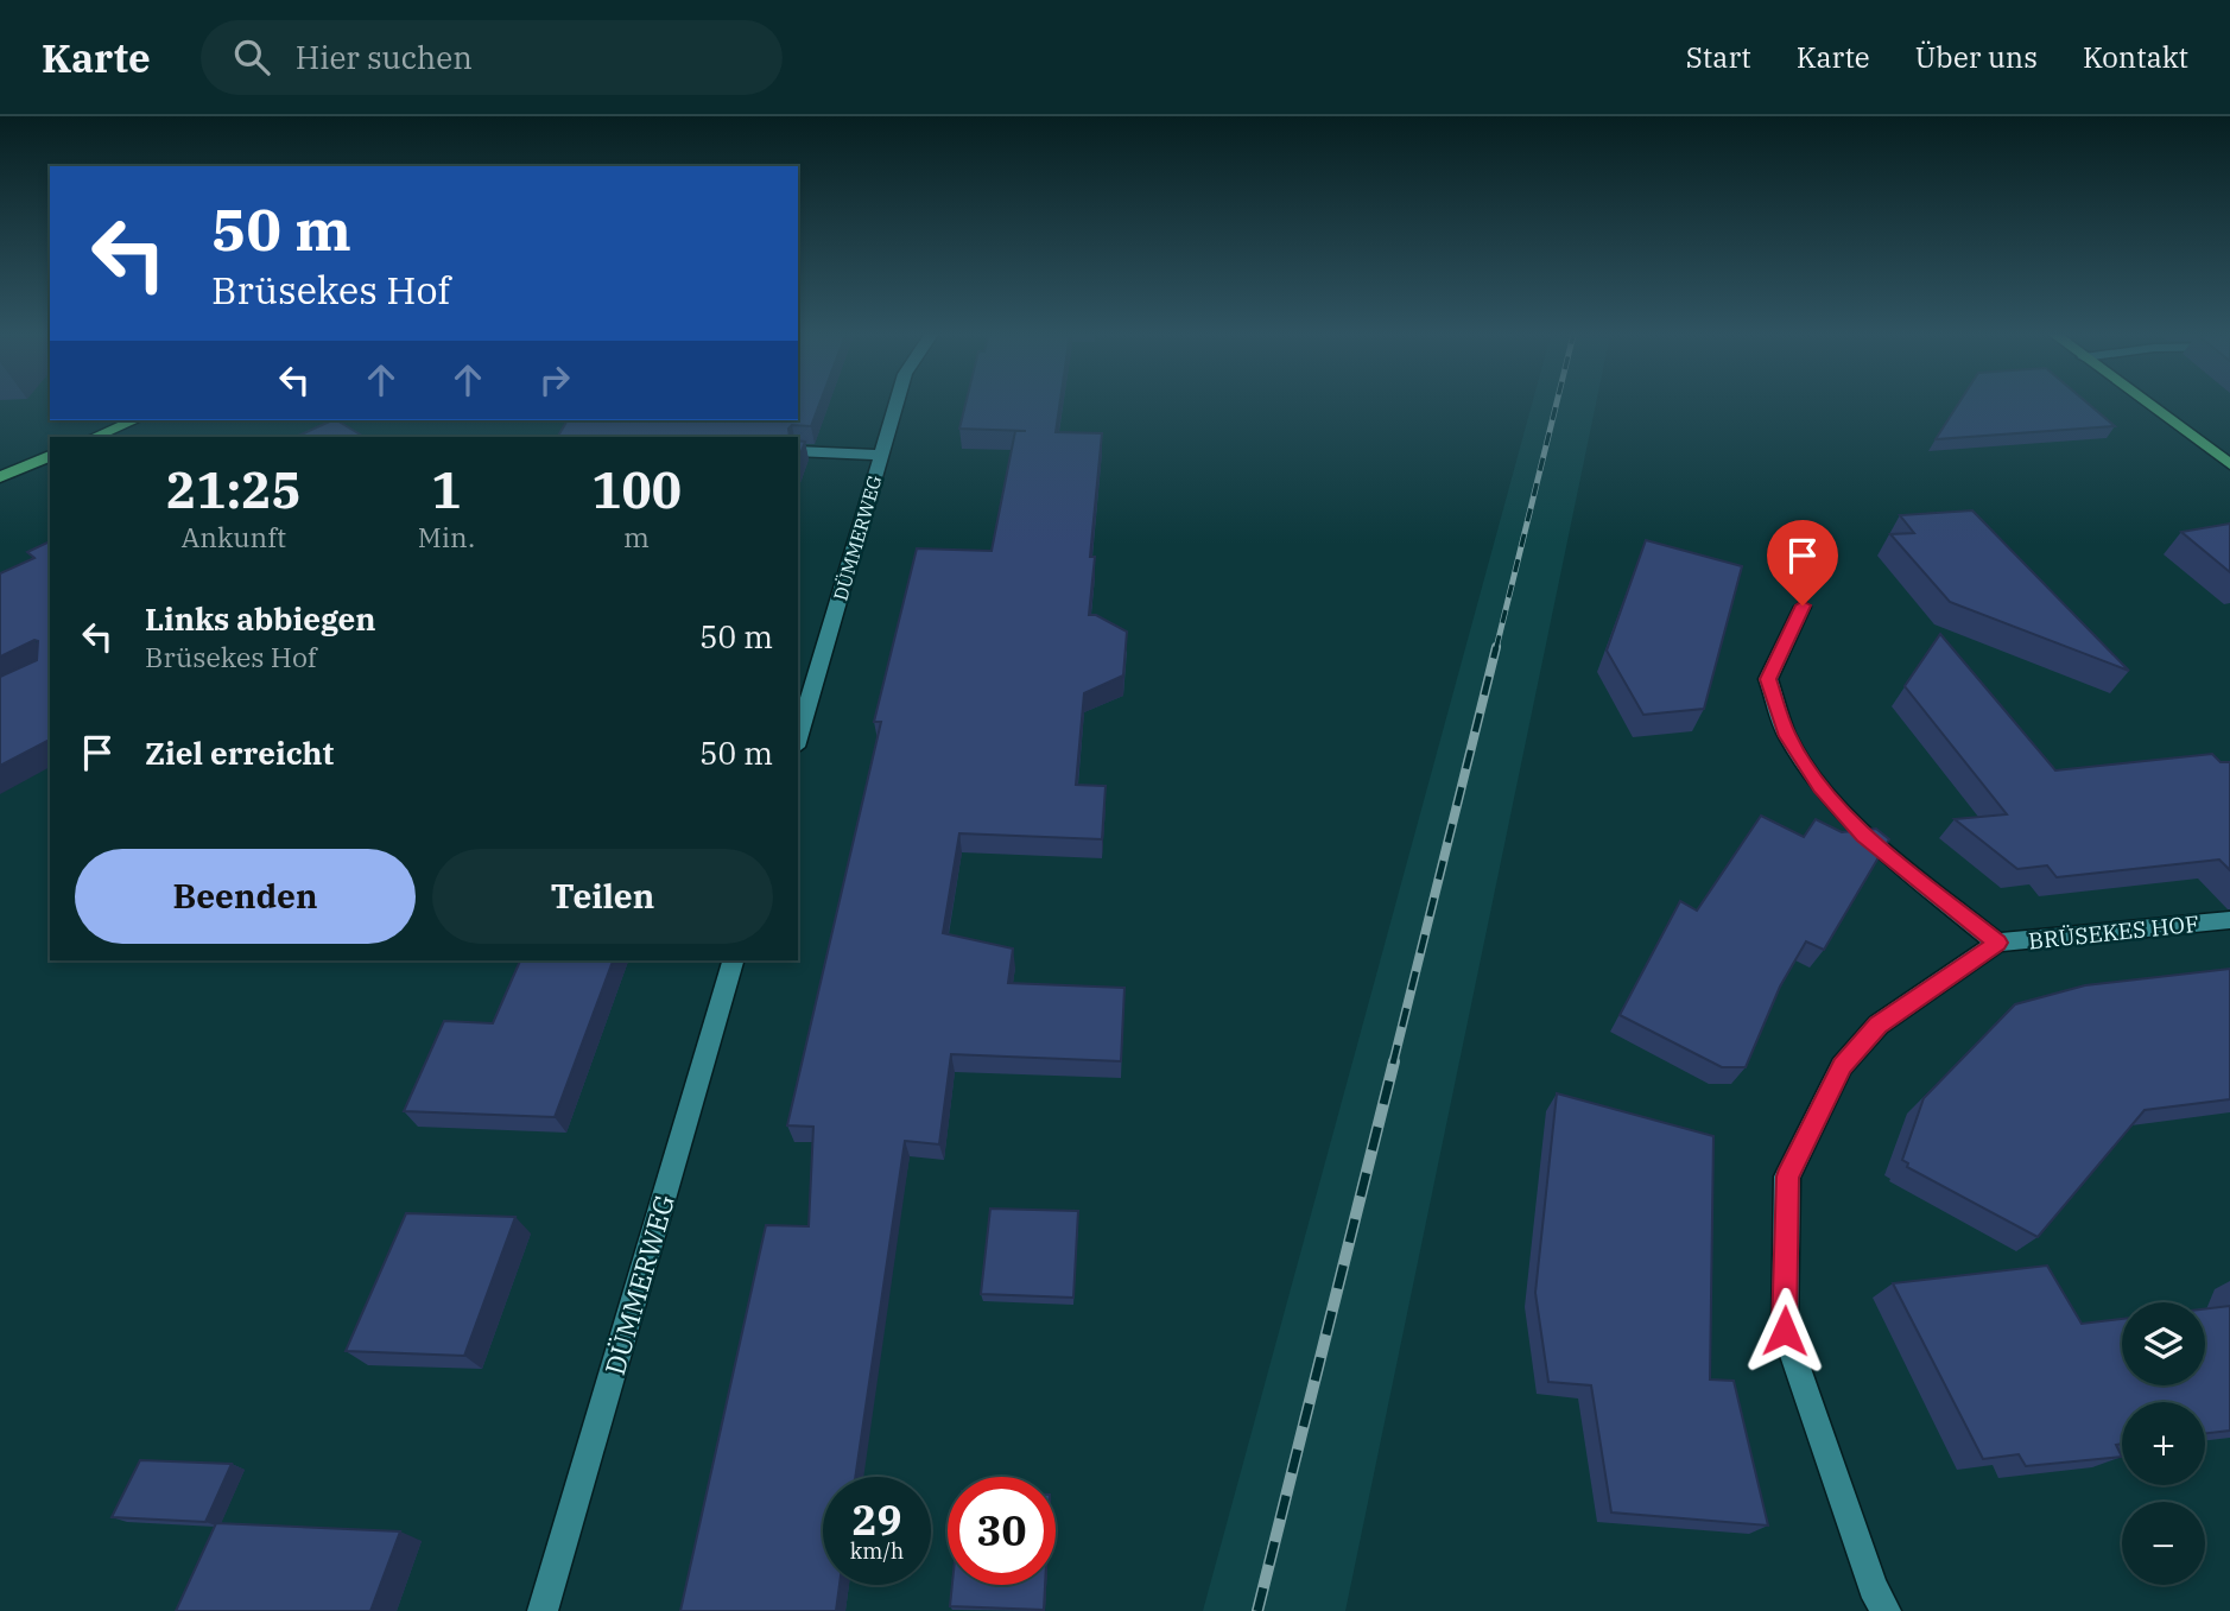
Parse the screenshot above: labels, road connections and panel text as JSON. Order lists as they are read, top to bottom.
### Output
{
  "streets": {
    "street": ["DÜMMERWEG", "BRÜSEKES HOF"]
  },
  "page": {
    "header": "Karte",
    "search": "Hier suchen",
    "nav": [
      "Start",
      "Karte",
      "Über uns",
      "Kontakt"
    ],
    "turn": ["50 m", "Brüsekes Hof"],
    "eta": [
      "21:25",
      "Ankunft",
      "1",
      "Min.",
      "100",
      "m"
    ],
    "list": [
      {
        "name": "Links abbiegen",
        "note": "Brüsekes Hof",
        "value": "50 m"
      },
      {
        "name": "Ziel erreicht",
        "value": "50 m"
      }
    ],
    "buttons": ["Beenden", "Teilen"],
    "map_buttons": ["+", "−"],
    "speed": "29 km/h",
    "limit": "30"
  }
}
